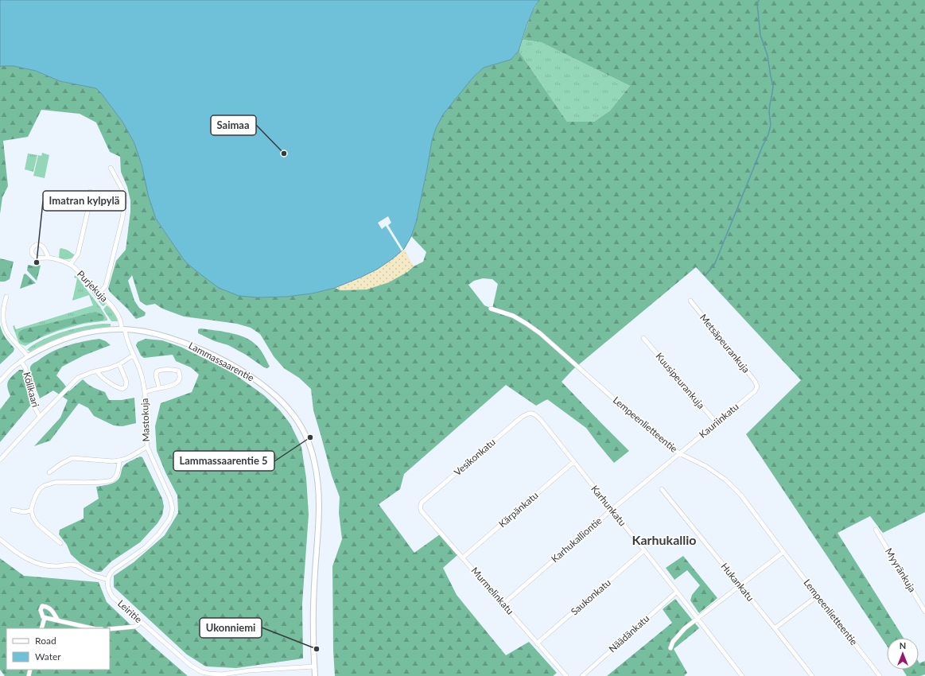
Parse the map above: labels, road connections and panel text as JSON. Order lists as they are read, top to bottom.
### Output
{
  "streets": {
    "street": [
      "Purjekuja",
      "Metsäpeurankuja",
      "Lammassaarentie",
      "Kuusipeurankuja",
      "Kölikaari",
      "Mastokuja",
      "Kauriinkatu",
      "Lempeenlietteentie",
      "Vesikonkatu",
      "Karhunkatu",
      "Kärpänkatu",
      "Karhukalliontie",
      "Myyränkuja",
      "Hukankatu",
      "Murmelinkatu",
      "Saukonkatu",
      "Leiritie",
      "Näädänkatu"
    ]
  },
  "crossings": [
    ["Purjekuja", "Lammassaarentie"],
    ["Purjekuja", "Mastokuja"],
    ["Metsäpeurankuja", "Kauriinkatu"],
    ["Lammassaarentie", "Kölikaari"],
    ["Lammassaarentie", "Mastokuja"],
    ["Lammassaarentie", "Leiritie"],
    ["Kuusipeurankuja", "Kauriinkatu"],
    ["Kauriinkatu", "Lempeenlietteentie"],
    ["Kauriinkatu", "Karhukalliontie"],
    ["Lempeenlietteentie", "Karhukalliontie"],
    ["Vesikonkatu", "Karhunkatu"],
    ["Vesikonkatu", "Murmelinkatu"],
    ["Karhunkatu", "Kärpänkatu"],
    ["Karhunkatu", "Karhukalliontie"],
    ["Karhunkatu", "Saukonkatu"],
    ["Karhunkatu", "Näädänkatu"],
    ["Kärpänkatu", "Murmelinkatu"],
    ["Karhukalliontie", "Murmelinkatu"],
    ["Murmelinkatu", "Saukonkatu"]
  ],
  "districts": ["Karhukallio"],
  "places": [
    "Saimaa",
    "Imatran kylpylä",
    "Lammassaarentie 5",
    "Ukonniemi"
  ],
  "legend": ["Road", "Water"],
  "north": "top"
}
